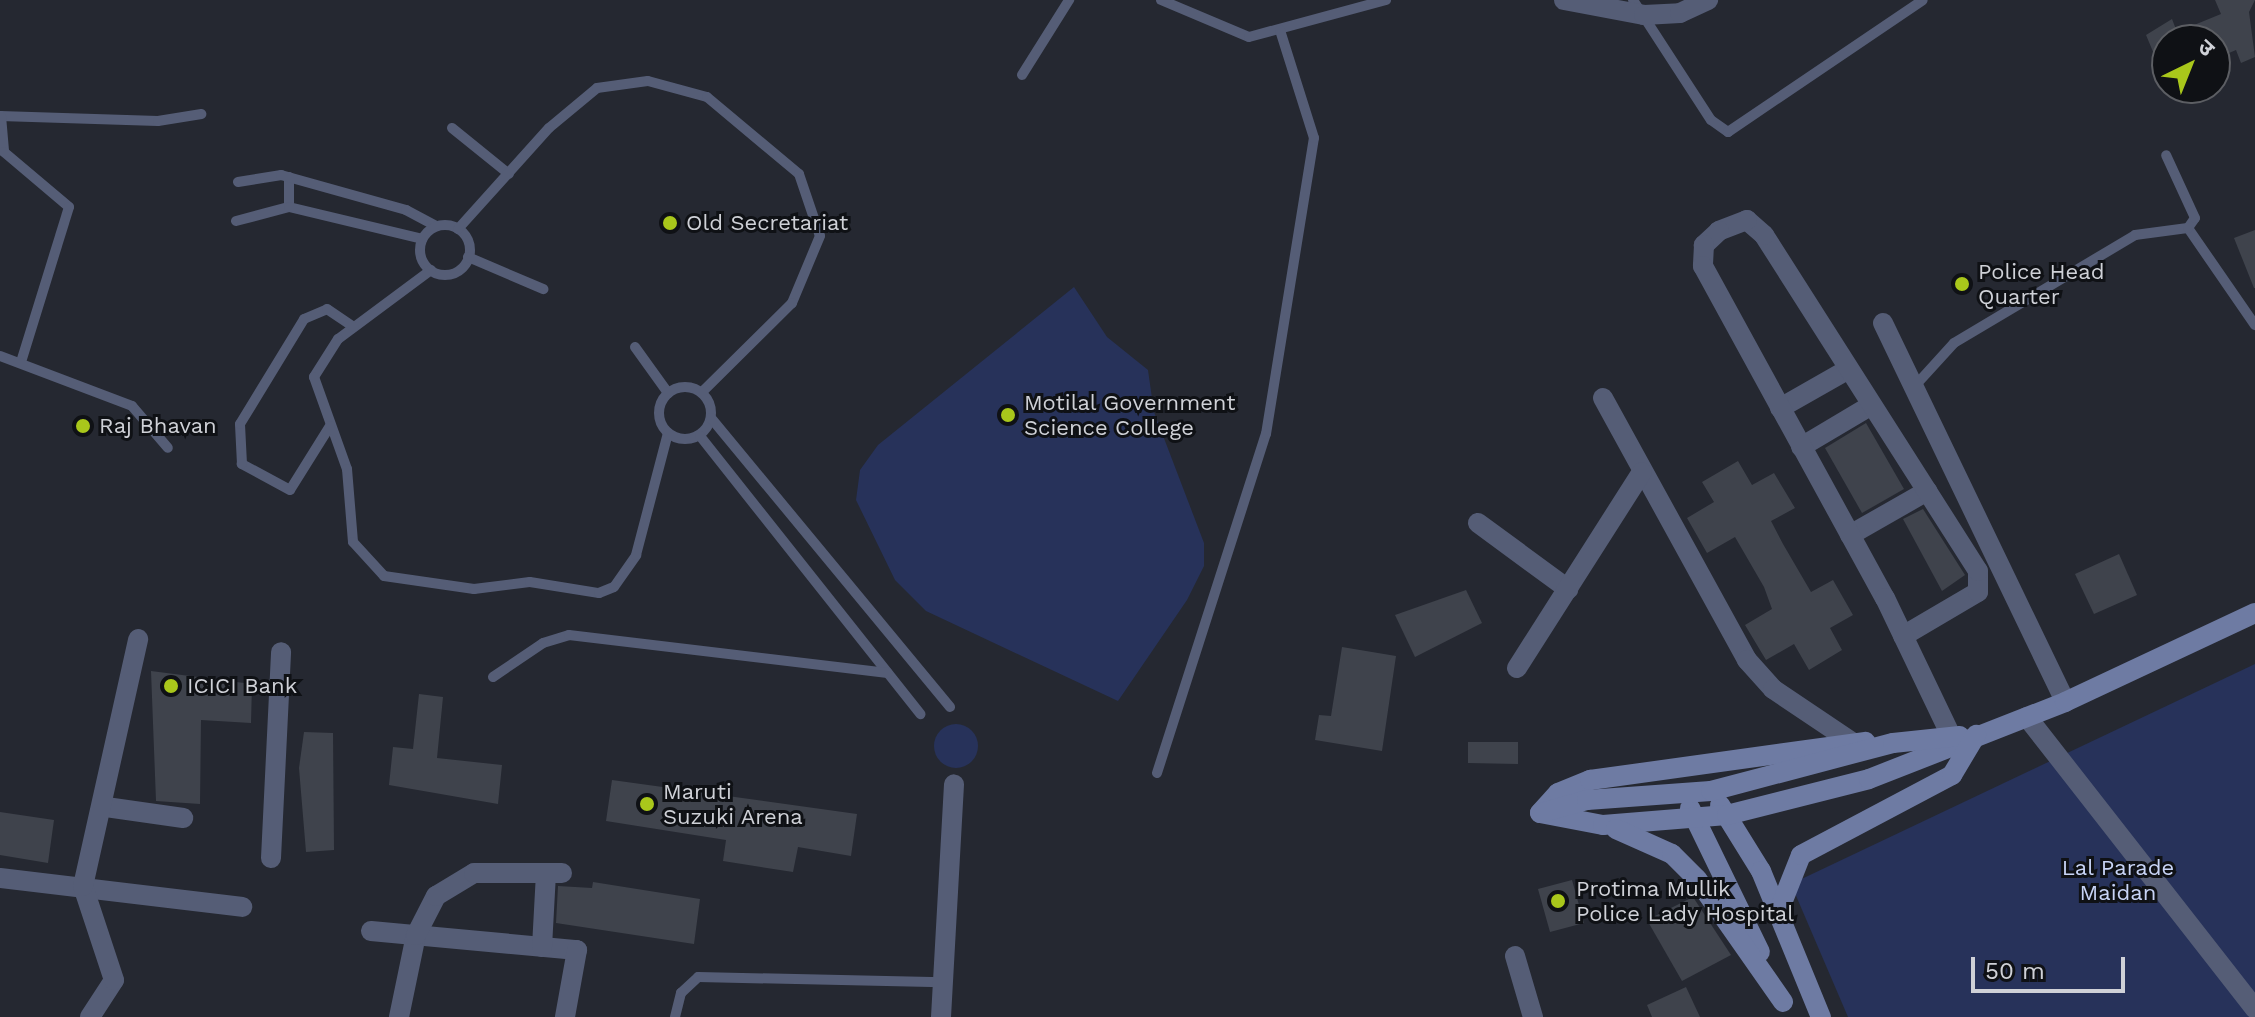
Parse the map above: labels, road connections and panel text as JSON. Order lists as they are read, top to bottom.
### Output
{
  "parks": ["Lal Parade Maidan"],
  "places": [
    "Old Secretariat",
    "Police Head Quarter",
    "Motilal Government Science College",
    "Raj Bhavan",
    "ICICI Bank",
    "Maruti Suzuki Arena",
    "Protima Mullik Police Lady Hospital"
  ],
  "scale_bar": "50 m",
  "north": "top right"
}
